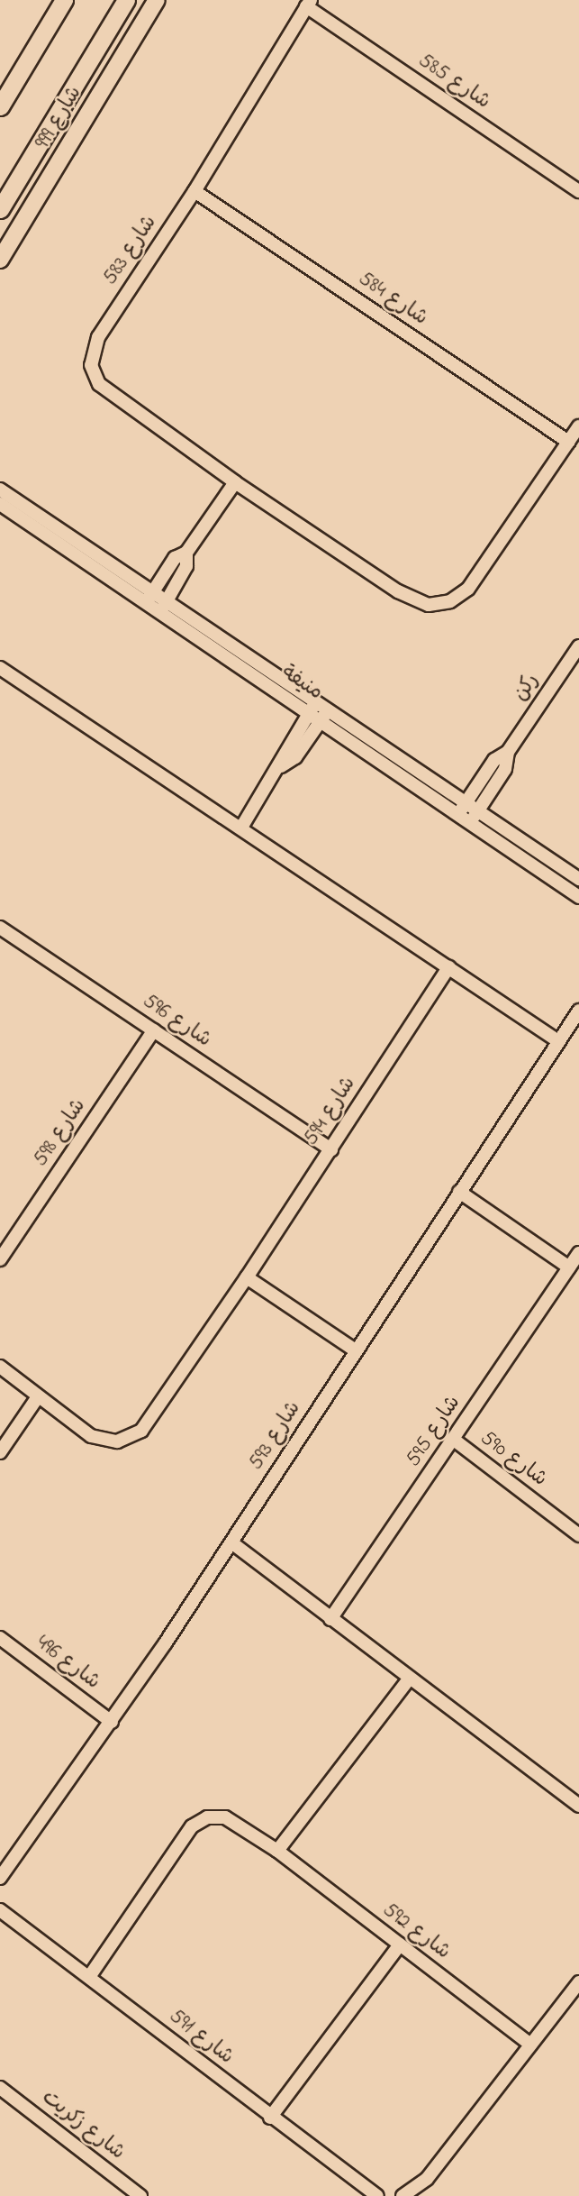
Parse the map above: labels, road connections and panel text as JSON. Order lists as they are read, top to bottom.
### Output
{
  "streets": {
    "street": [
      "شارع 585",
      "شارع 999",
      "شارع 583",
      "شارع 584",
      "منيفة",
      "ركن",
      "شارع 596",
      "شارع 594",
      "شارع 598",
      "شارع 595",
      "شارع 593",
      "شارع 590",
      "شارع 496",
      "شارع 592",
      "شارع 591",
      "شارع زكريت"
    ]
  },
  "crossings": [
    ["شارع 585", "شارع 583"],
    ["شارع 583", "شارع 584"],
    ["منيفة", "ركن"],
    ["شارع 596", "شارع 594"],
    ["شارع 596", "شارع 598"],
    ["شارع 595", "شارع 590"],
    ["شارع 593", "شارع 496"],
    ["شارع 592", "شارع 591"]
  ]
}
